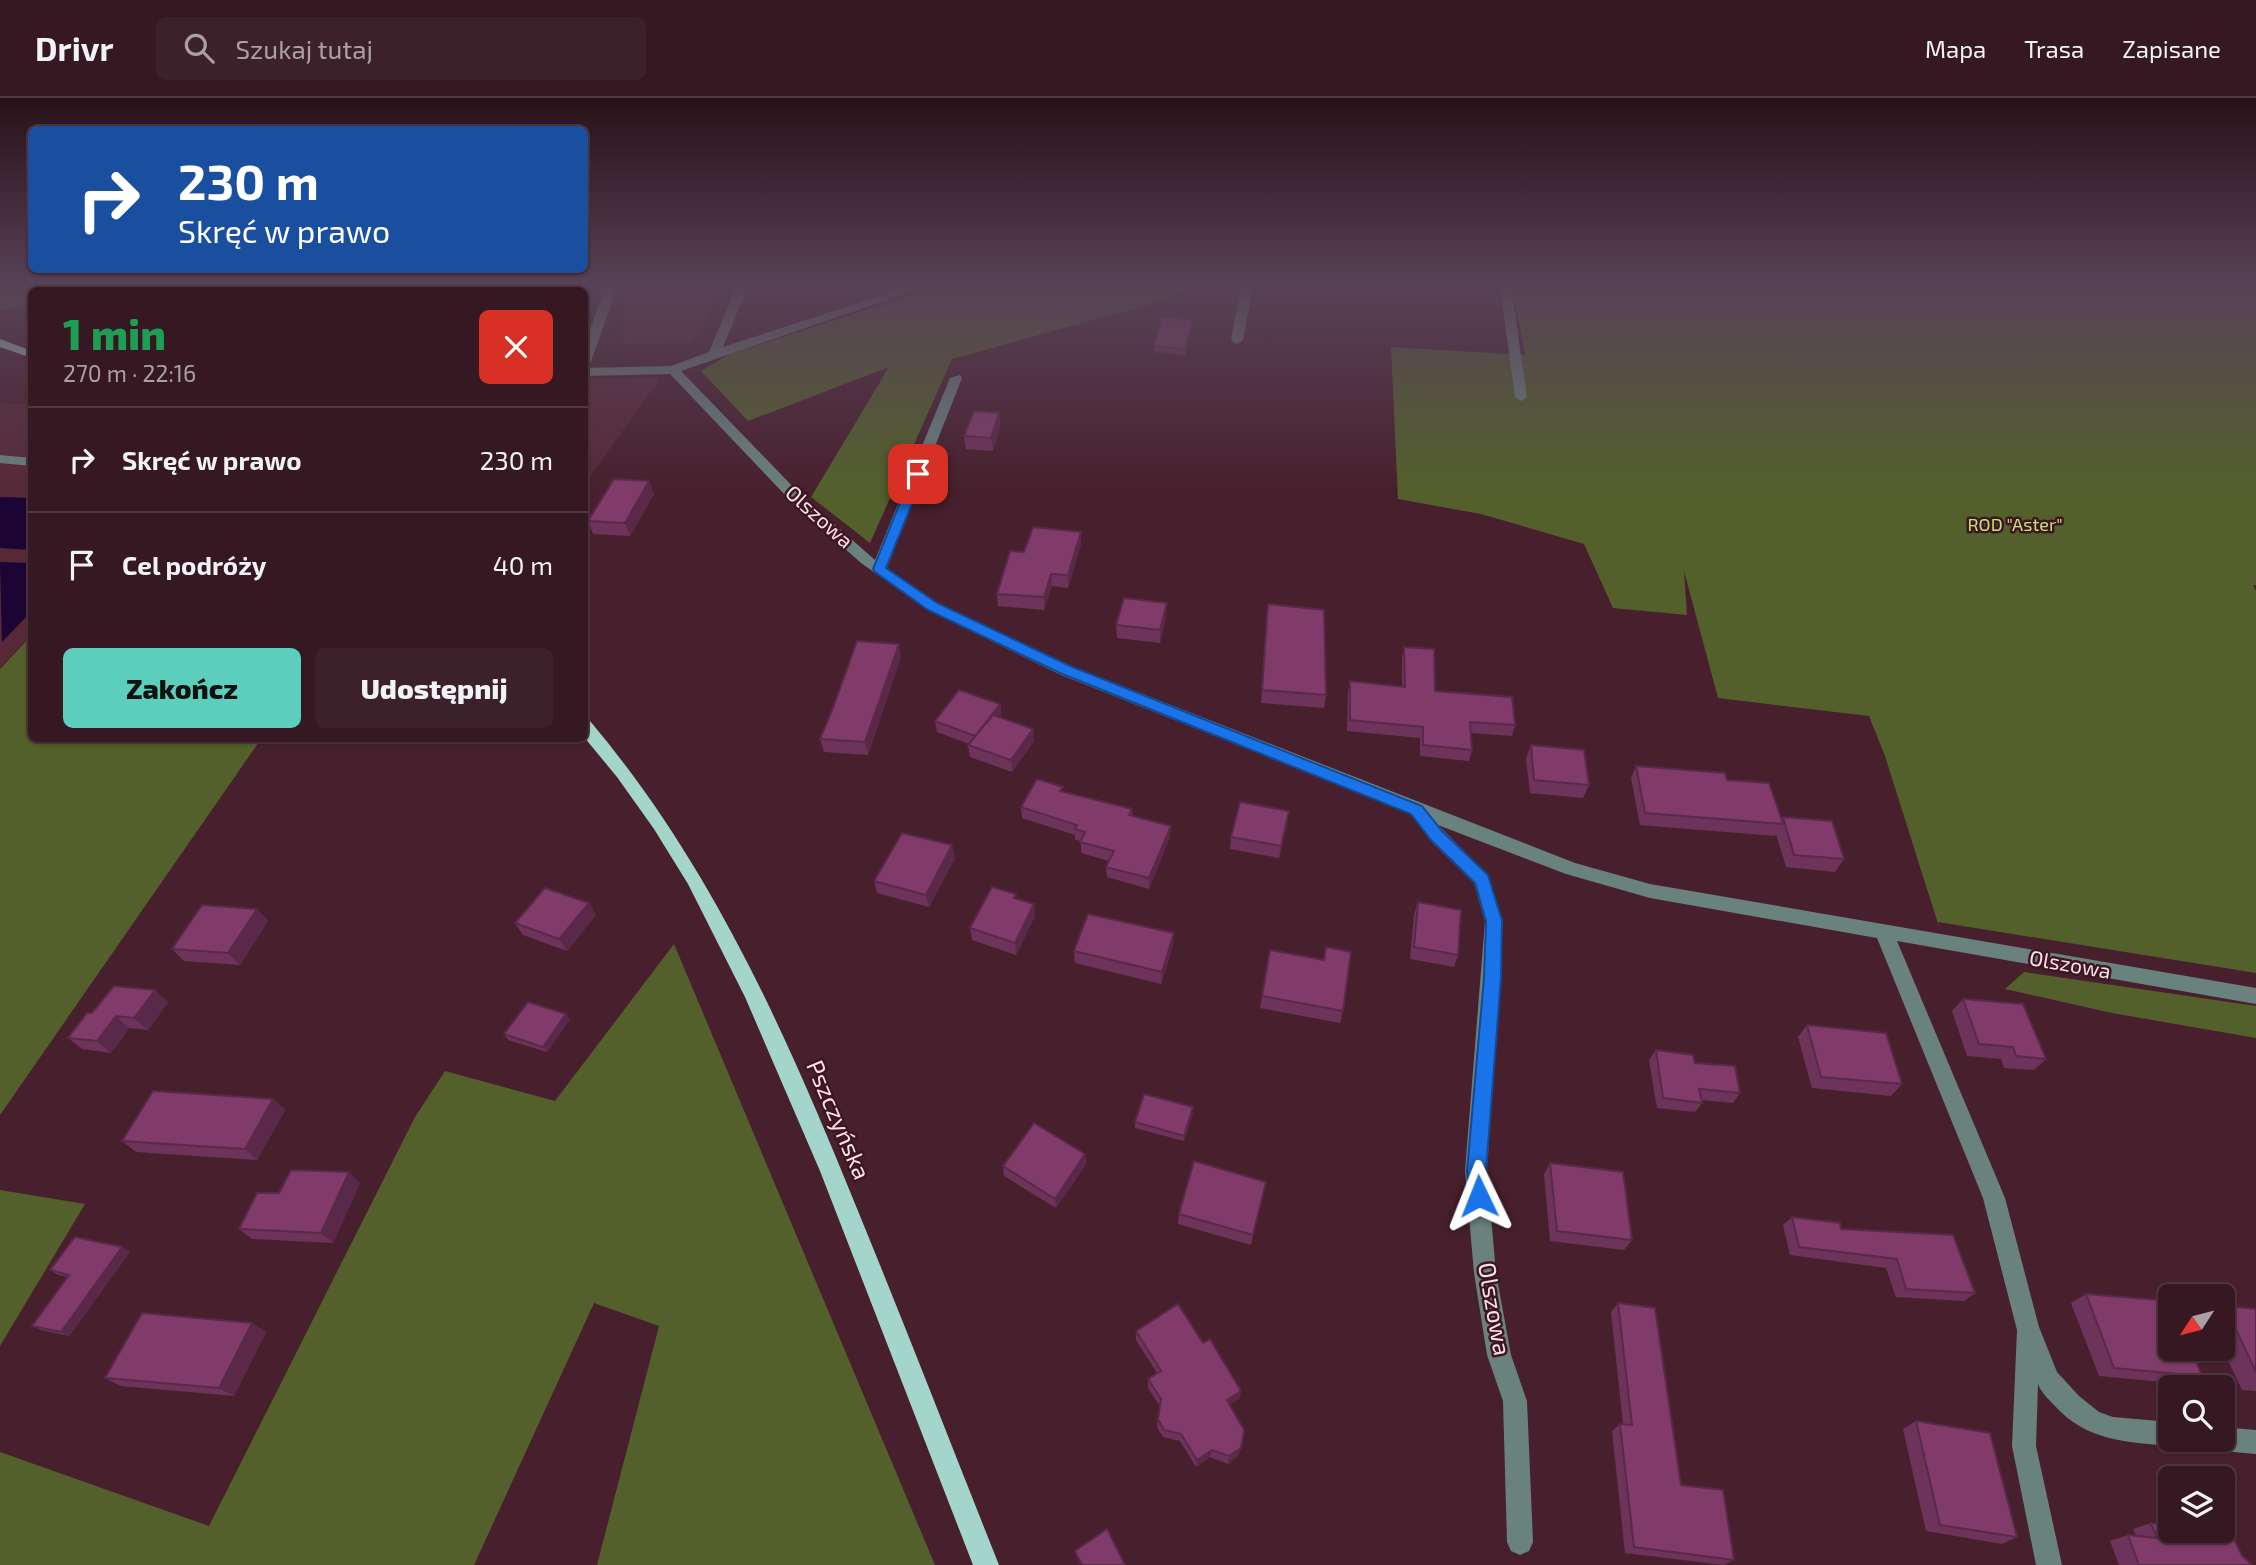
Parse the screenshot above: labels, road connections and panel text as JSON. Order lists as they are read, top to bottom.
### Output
{
  "streets": {
    "main road": ["Pszczyńska"],
    "street": ["Olszowa"]
  },
  "parks": ["ROD \"Aster\""],
  "north": "bottom left",
  "page": {
    "header": "Drivr",
    "search": "Szukaj tutaj",
    "nav": ["Mapa", "Trasa", "Zapisane"],
    "turn": ["230 m", "Skręć w prawo"],
    "heading": ["1 min", "270 m · 22:16"],
    "list": [
      {
        "name": "Skręć w prawo",
        "value": "230 m"
      },
      {
        "name": "Cel podróży",
        "value": "40 m"
      }
    ],
    "buttons": ["Zakończ", "Udostępnij"]
  }
}
